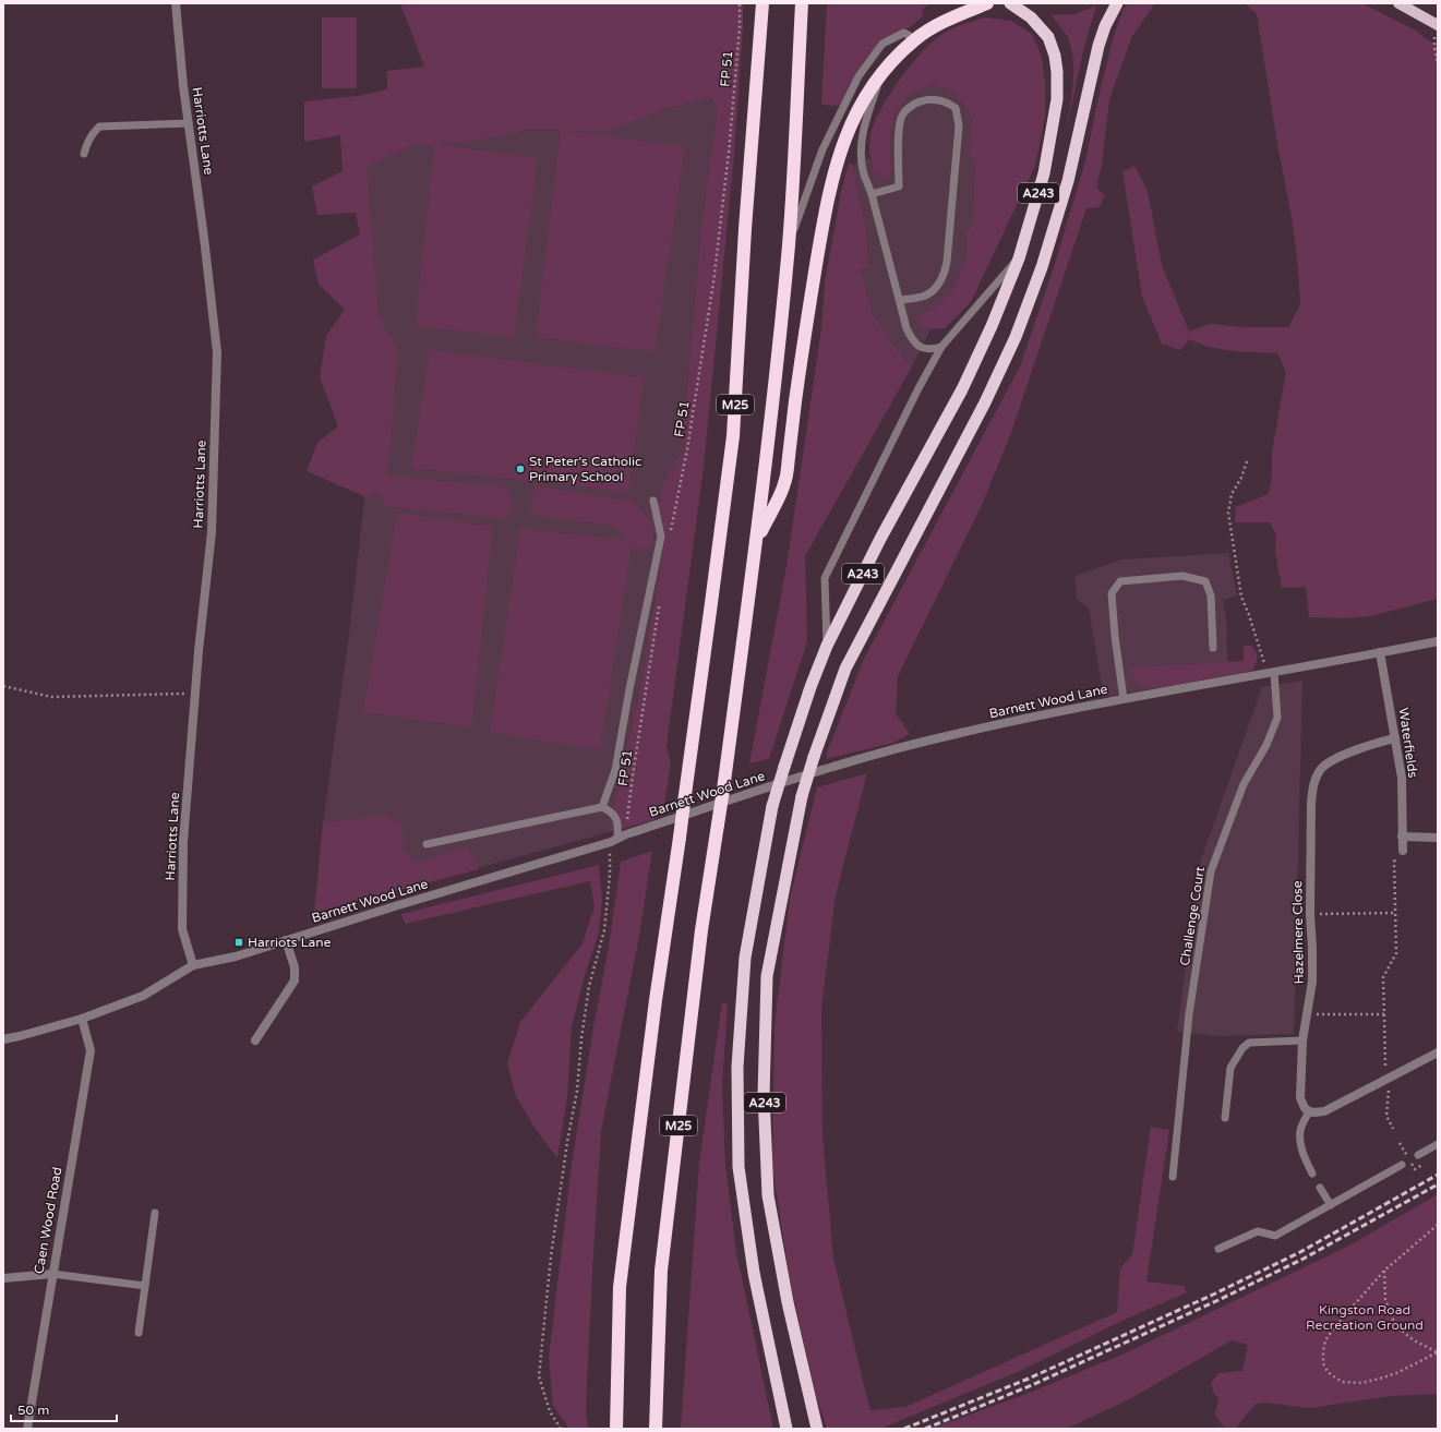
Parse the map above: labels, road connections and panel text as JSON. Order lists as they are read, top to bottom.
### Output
{
  "streets": {
    "highway": ["A243", "M25"],
    "street": [
      "Harriotts Lane",
      "Barnett Wood Lane",
      "Waterfields",
      "Hazelmere Close",
      "Caen Wood Road"
    ],
    "lane": ["Challenge Court"],
    "path": ["FP 51"]
  },
  "crossings": [
    ["FP 51", "Barnett Wood Lane"],
    ["Harriotts Lane", "Barnett Wood Lane"],
    ["Barnett Wood Lane", "Waterfields"],
    ["Barnett Wood Lane", "Challenge Court"],
    ["Barnett Wood Lane", "Caen Wood Road"],
    ["Waterfields", "Hazelmere Close"]
  ],
  "parks": ["Kingston Road Recreation Ground"],
  "places": {
    "other": ["St Peter's Catholic Primary School"],
    "transit": ["Harriots Lane"]
  },
  "scale_bar": "50 m"
}
